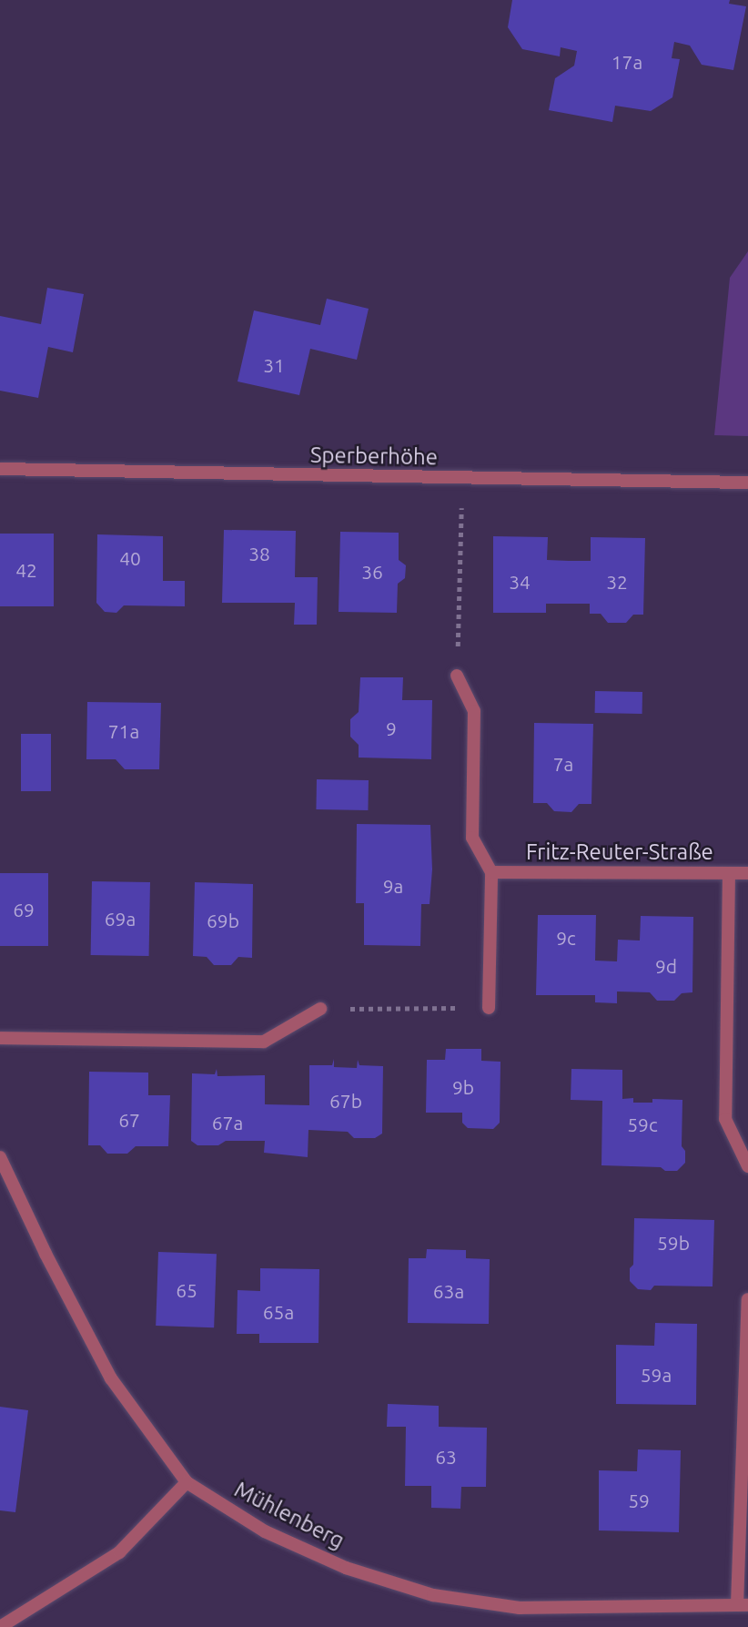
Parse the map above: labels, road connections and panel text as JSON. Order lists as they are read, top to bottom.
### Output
{
  "streets": {
    "street": ["Sperberhöhe", "Fritz-Reuter-Straße", "Mühlenberg"]
  },
  "house_numbers": [
    "17a",
    "31",
    "38",
    "40",
    "42",
    "36",
    "34",
    "32",
    "9",
    "71a",
    "7a",
    "9a",
    "69",
    "69a",
    "69b",
    "9c",
    "9d",
    "9b",
    "67b",
    "67",
    "67a",
    "59c",
    "59b",
    "65",
    "63a",
    "65a",
    "59a",
    "63",
    "59"
  ]
}
